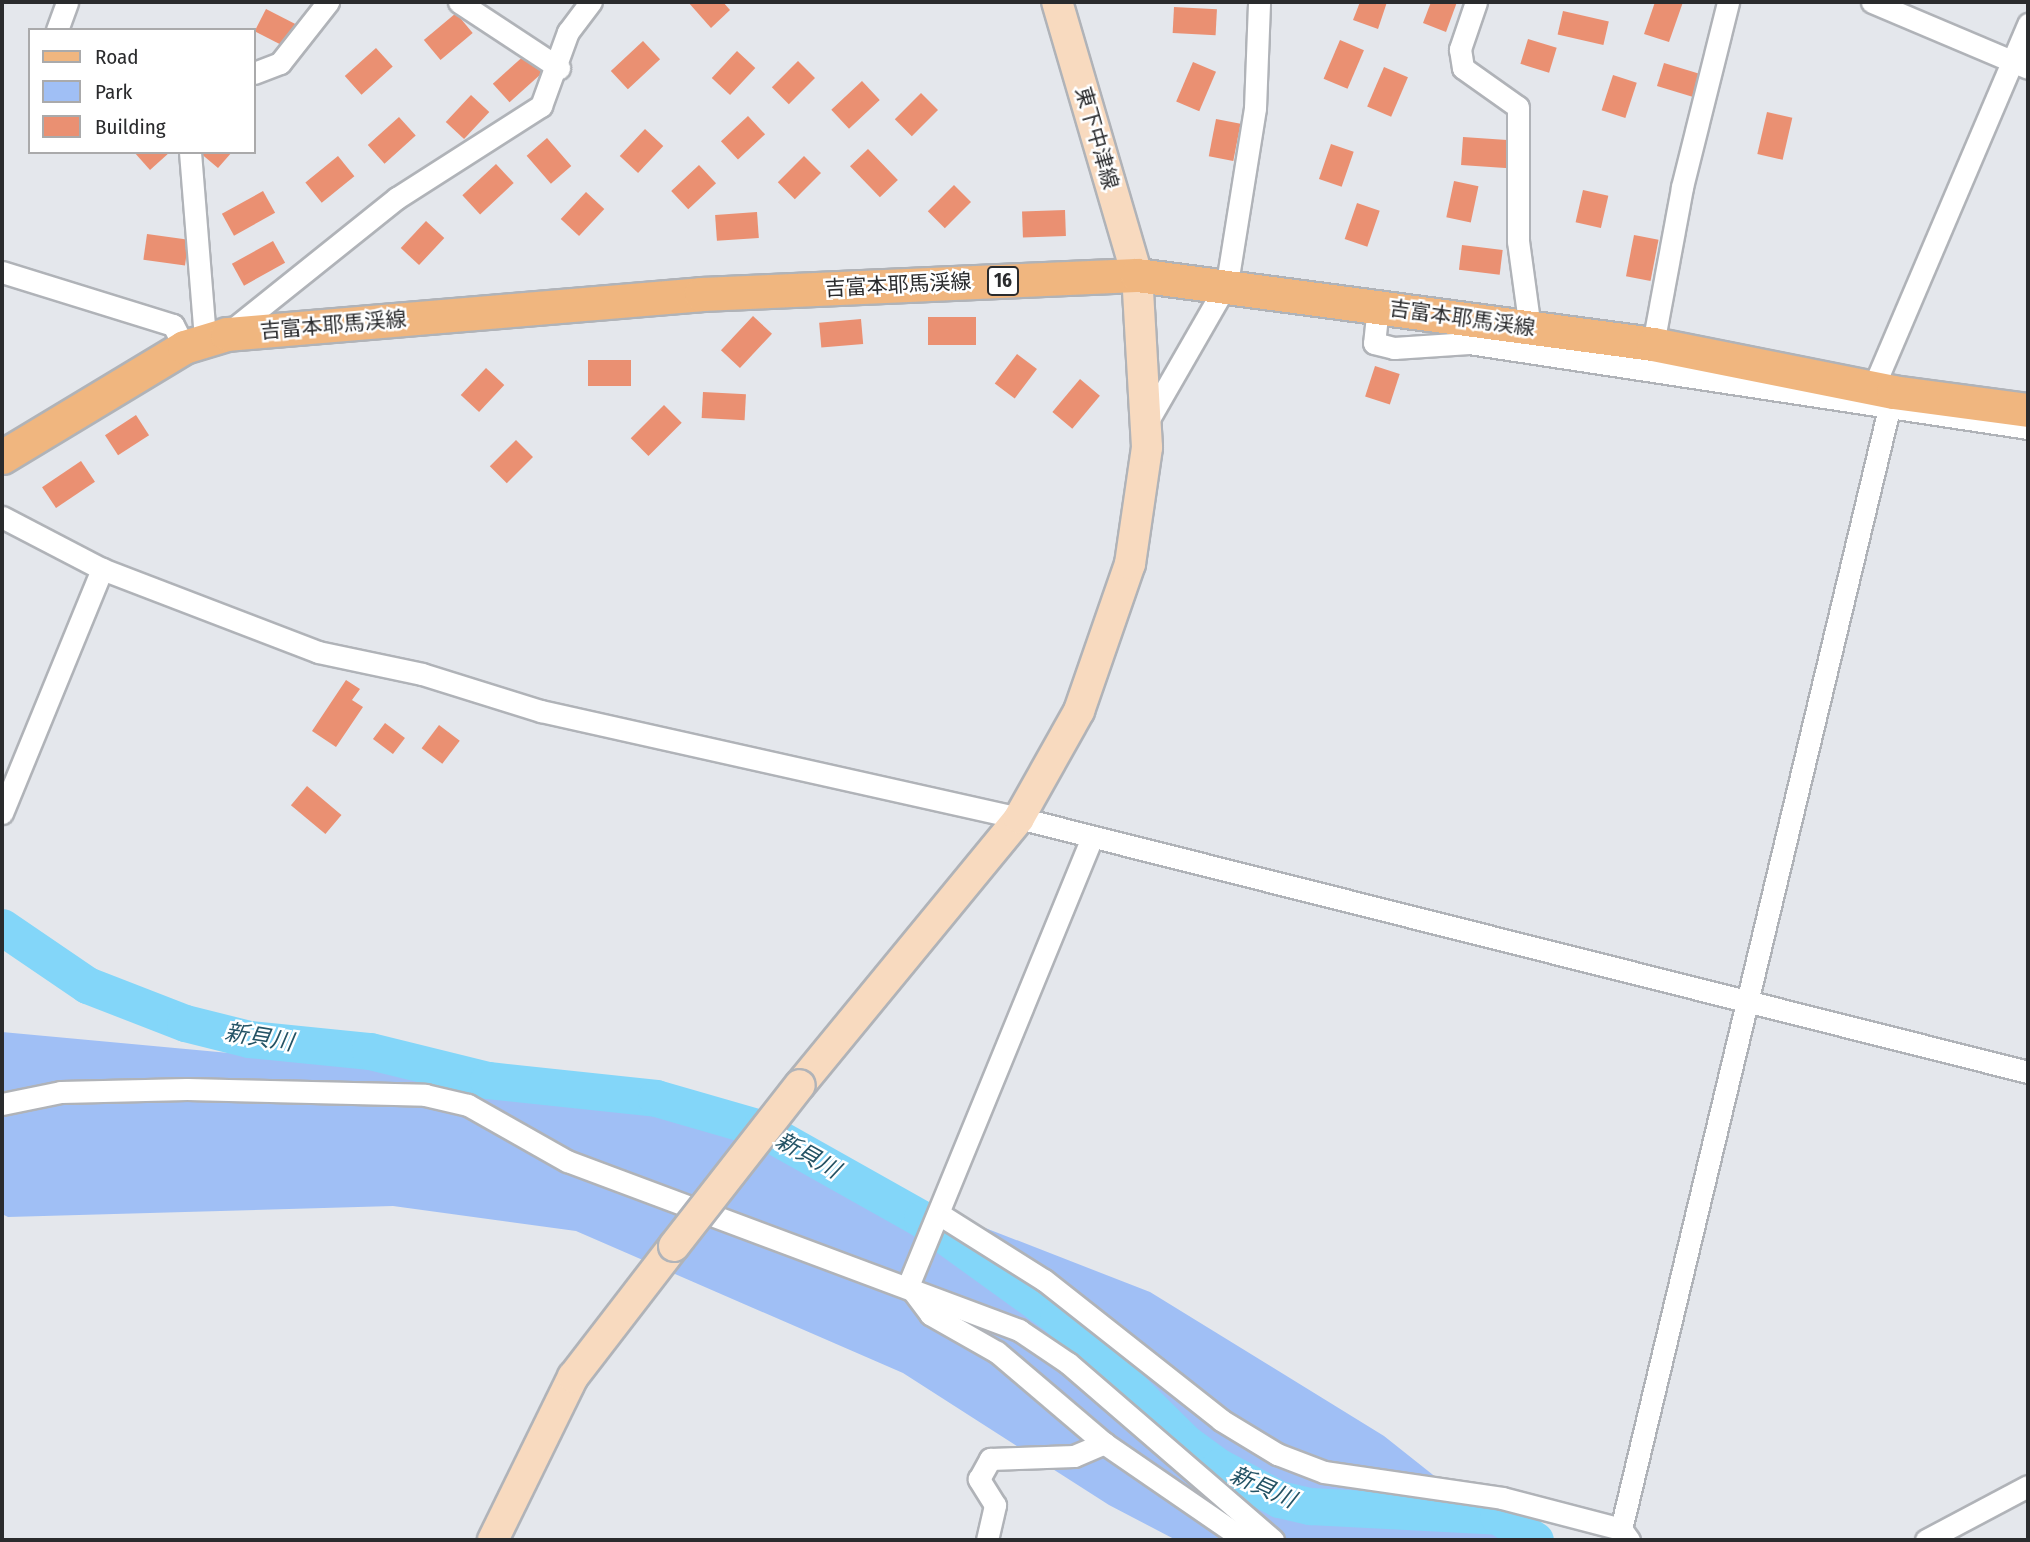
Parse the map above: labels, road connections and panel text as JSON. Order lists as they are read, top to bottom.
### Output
{
  "streets": {
    "main road": ["16", "吉富本耶馬渓線"],
    "street": ["東下中津線"]
  },
  "crossings": [
    ["東下中津線", "吉富本耶馬渓線"]
  ],
  "water": ["新貝川"],
  "legend": ["Road", "Park", "Building"]
}
